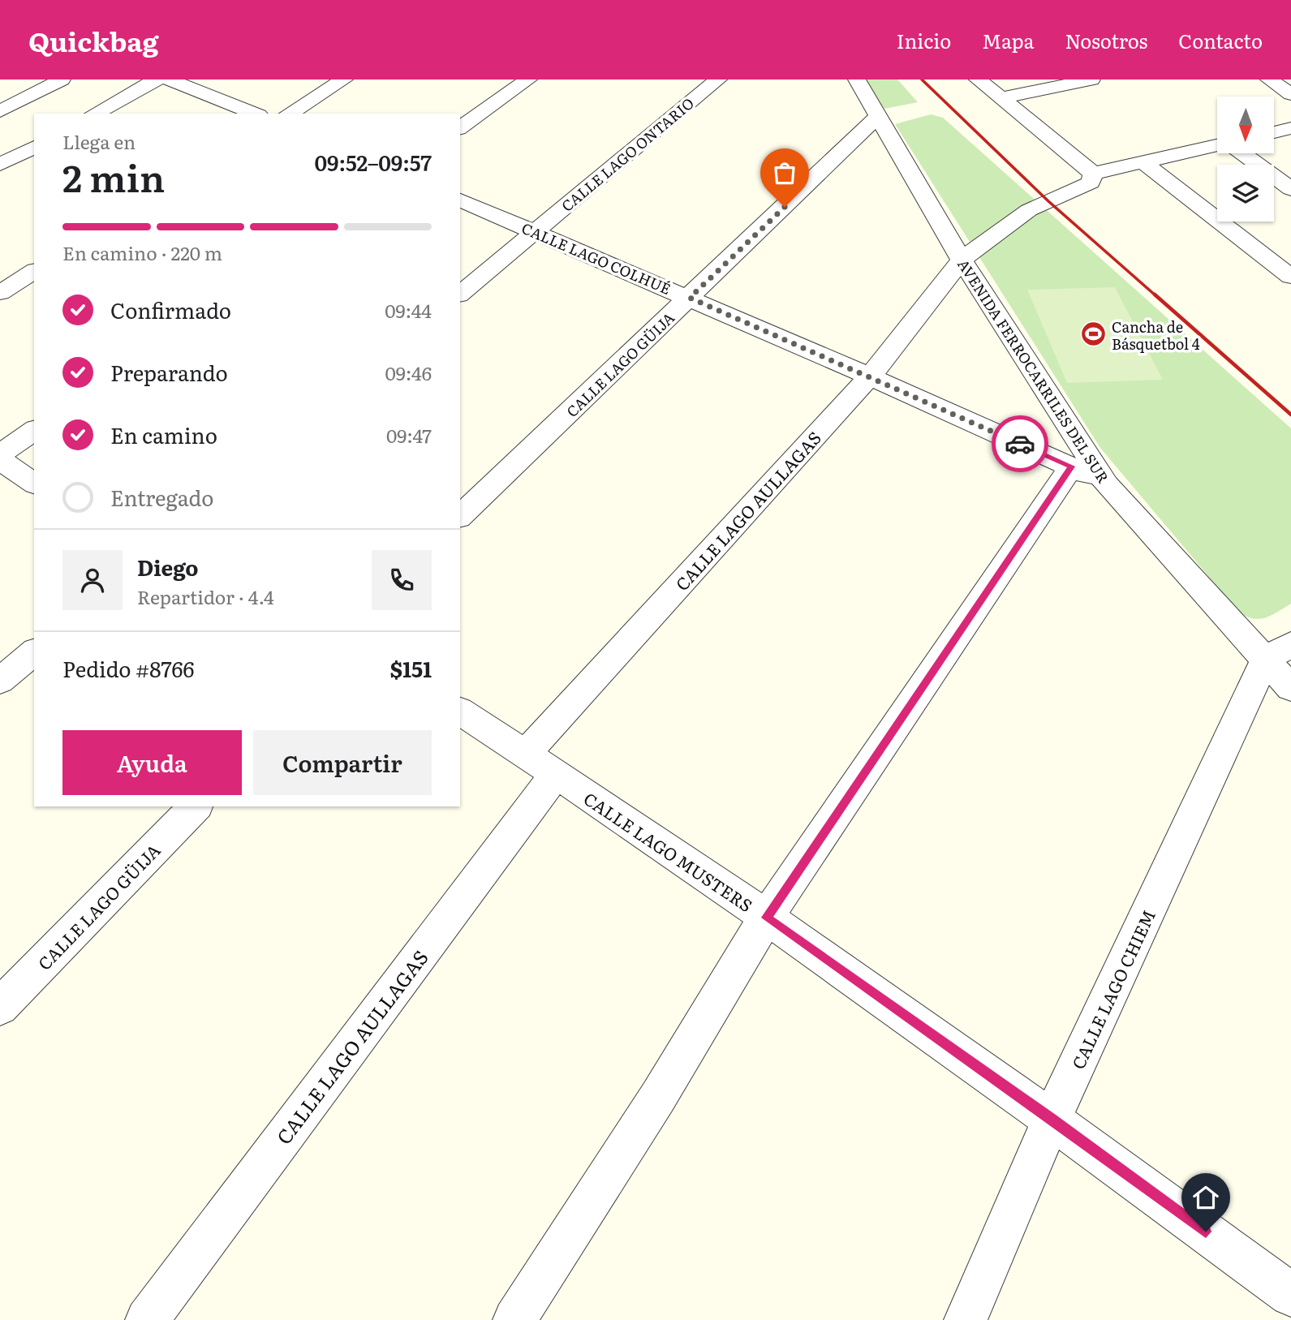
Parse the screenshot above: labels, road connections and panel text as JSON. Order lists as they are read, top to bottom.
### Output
{
  "streets": {
    "street": [
      "CALLE LAGO ONTARIO",
      "CALLE LAGO COLHUÉ",
      "CALLE LAGO GÜIJA",
      "AVENIDA FERROCARRILES DEL SUR",
      "CALLE LAGO AULLAGAS",
      "CALLE LAGO MUSTERS",
      "CALLE LAGO CHIEM"
    ]
  },
  "crossings": [
    ["CALLE LAGO ONTARIO", "CALLE LAGO COLHUÉ"],
    ["CALLE LAGO COLHUÉ", "CALLE LAGO GÜIJA"],
    ["CALLE LAGO COLHUÉ", "AVENIDA FERROCARRILES DEL SUR"],
    ["CALLE LAGO COLHUÉ", "CALLE LAGO AULLAGAS"],
    ["CALLE LAGO GÜIJA", "AVENIDA FERROCARRILES DEL SUR"],
    ["AVENIDA FERROCARRILES DEL SUR", "CALLE LAGO AULLAGAS"],
    ["AVENIDA FERROCARRILES DEL SUR", "CALLE LAGO CHIEM"],
    ["CALLE LAGO AULLAGAS", "CALLE LAGO MUSTERS"],
    ["CALLE LAGO MUSTERS", "CALLE LAGO CHIEM"]
  ],
  "places": {
    "sports": ["Cancha de Básquetbol 4"]
  },
  "north": "bottom",
  "page": {
    "header": "Quickbag",
    "nav": [
      "Inicio",
      "Mapa",
      "Nosotros",
      "Contacto"
    ],
    "heading": ["2 min", "Llega en", "09:52–09:57"],
    "panel": [
      "Diego",
      "Repartidor · 4.4",
      "Pedido #8766",
      "$151"
    ],
    "bar": "En camino · 220 m",
    "list": [
      ["Confirmado", "09:44"],
      ["Preparando", "09:46"],
      ["En camino", "09:47"],
      "Entregado"
    ],
    "buttons": ["Ayuda", "Compartir"]
  }
}
